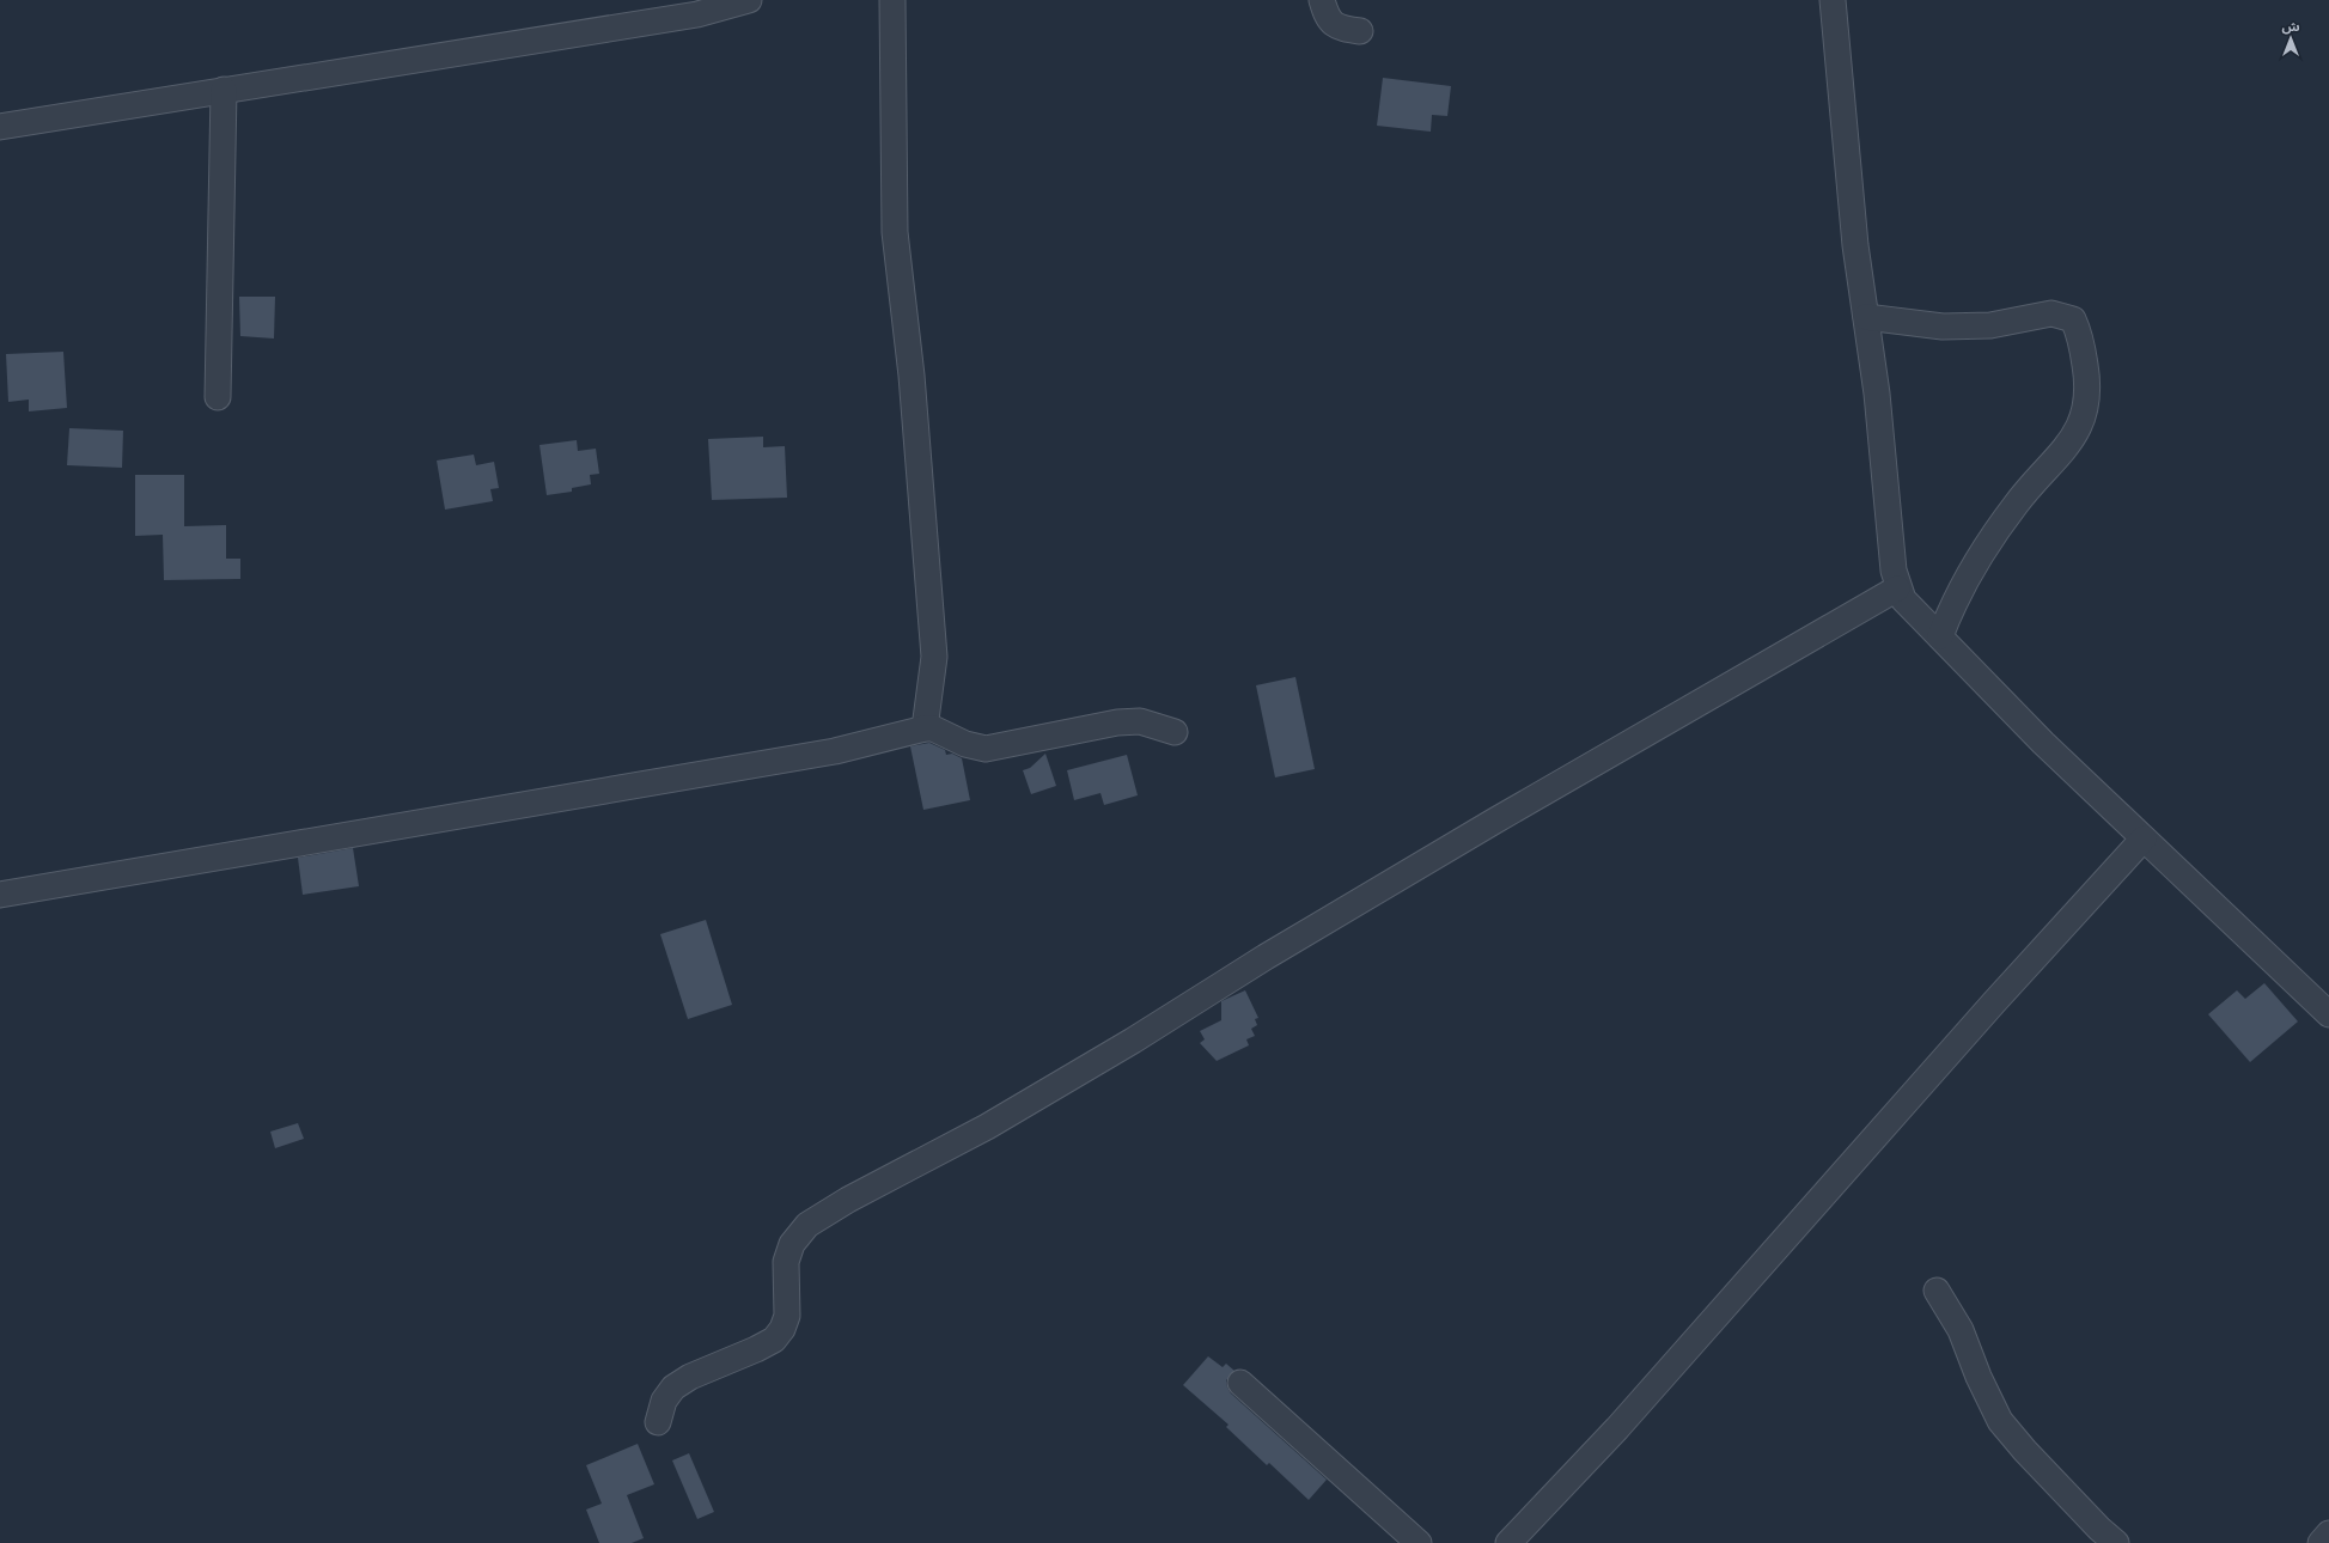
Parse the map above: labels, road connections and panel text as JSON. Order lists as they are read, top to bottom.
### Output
{
  "north": "top"
}
